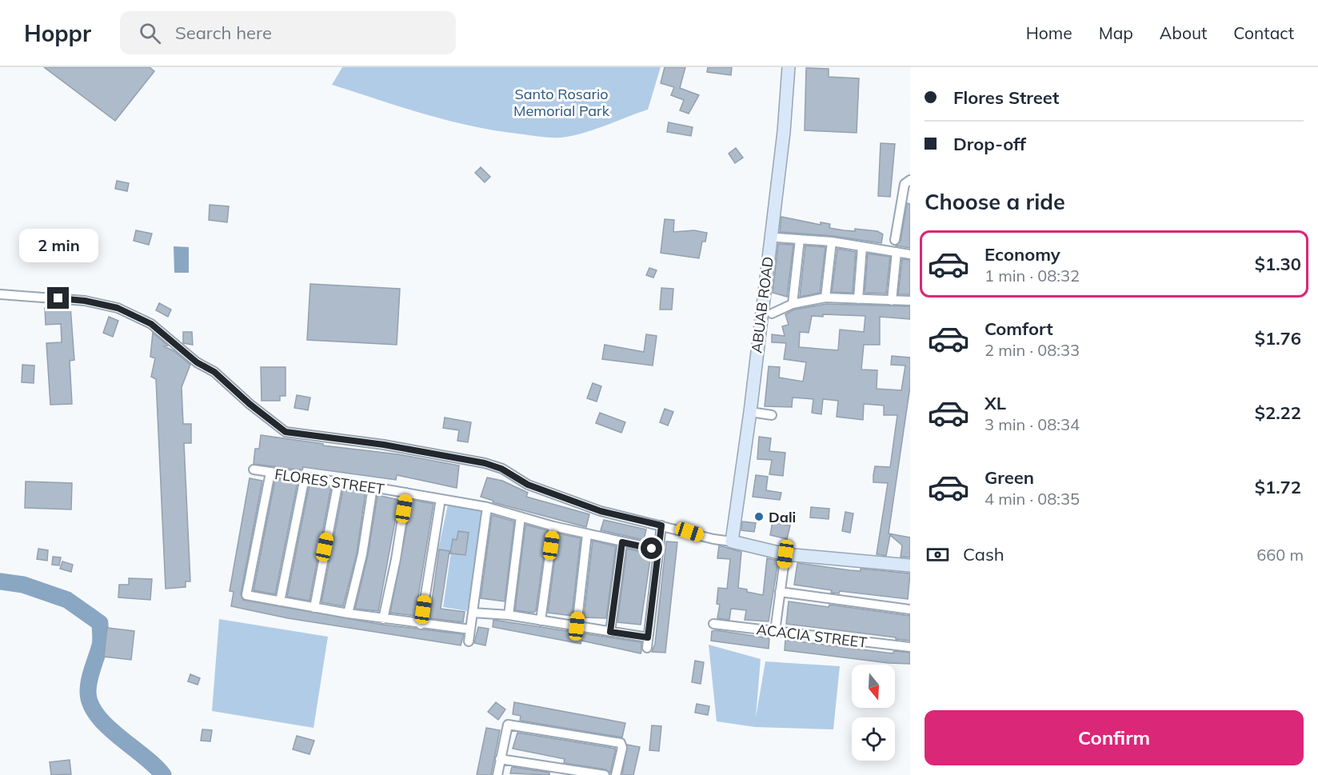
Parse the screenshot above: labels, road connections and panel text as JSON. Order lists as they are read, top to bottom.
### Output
{
  "streets": {
    "street": ["ABUAB ROAD", "FLORES STREET", "ACACIA STREET"]
  },
  "parks": ["Santo Rosario Memorial Park"],
  "places": ["Dali"],
  "north": "bottom",
  "page": {
    "header": "Hoppr",
    "search": "Search here",
    "nav": [
      "Home",
      "Map",
      "About",
      "Contact"
    ],
    "banner": ["Flores Street", "Drop-off"],
    "heading": "Choose a ride",
    "bubble": "2 min",
    "list": [
      {
        "name": "Economy",
        "note": "1 min · 08:32",
        "value": "$1.30"
      },
      {
        "name": "Comfort",
        "note": "2 min · 08:33",
        "value": "$1.76"
      },
      {
        "name": "XL",
        "note": "3 min · 08:34",
        "value": "$2.22"
      },
      {
        "name": "Green",
        "note": "4 min · 08:35",
        "value": "$1.72"
      }
    ],
    "pay": ["Cash", "660 m"],
    "buttons": "Confirm"
  }
}
